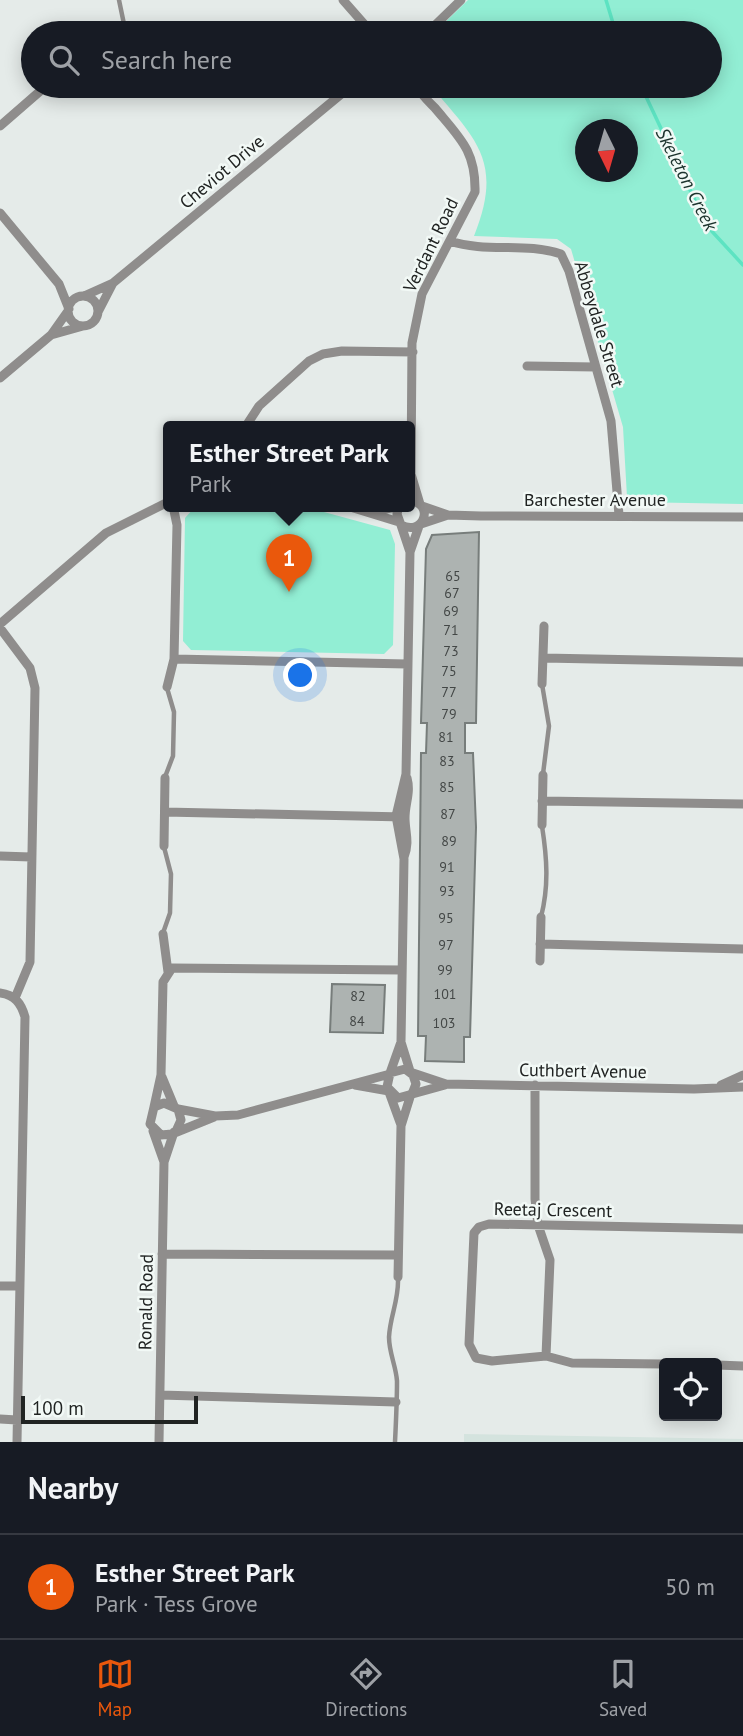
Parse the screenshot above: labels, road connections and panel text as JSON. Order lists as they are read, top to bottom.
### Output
{
  "streets": {
    "street": [
      "Cheviot Drive",
      "Verdant Road",
      "Abbeydale Street",
      "Barchester Avenue",
      "Cuthbert Avenue",
      "Reetaj Crescent",
      "Ronald Road"
    ]
  },
  "crossings": [
    ["Verdant Road", "Abbeydale Street"],
    ["Verdant Road", "Barchester Avenue"],
    ["Abbeydale Street", "Barchester Avenue"]
  ],
  "water": ["Skeleton Creek"],
  "house_numbers": [
    "65",
    "67",
    "69",
    "71",
    "73",
    "75",
    "77",
    "79",
    "81",
    "83",
    "85",
    "87",
    "89",
    "91",
    "93",
    "95",
    "97",
    "99",
    "101",
    "82",
    "84",
    "103"
  ],
  "scale_bar": "100 m",
  "north": "bottom",
  "page": {
    "search": "Search here",
    "popup": ["Esther Street Park", "Park"],
    "pins": "1",
    "scale": "100 m",
    "heading": "Nearby",
    "list": [
      {
        "mark": "1",
        "name": "Esther Street Park",
        "note": "Park · Tess Grove",
        "value": "50 m"
      }
    ],
    "nav": ["Map", "Directions", "Saved"]
  }
}
